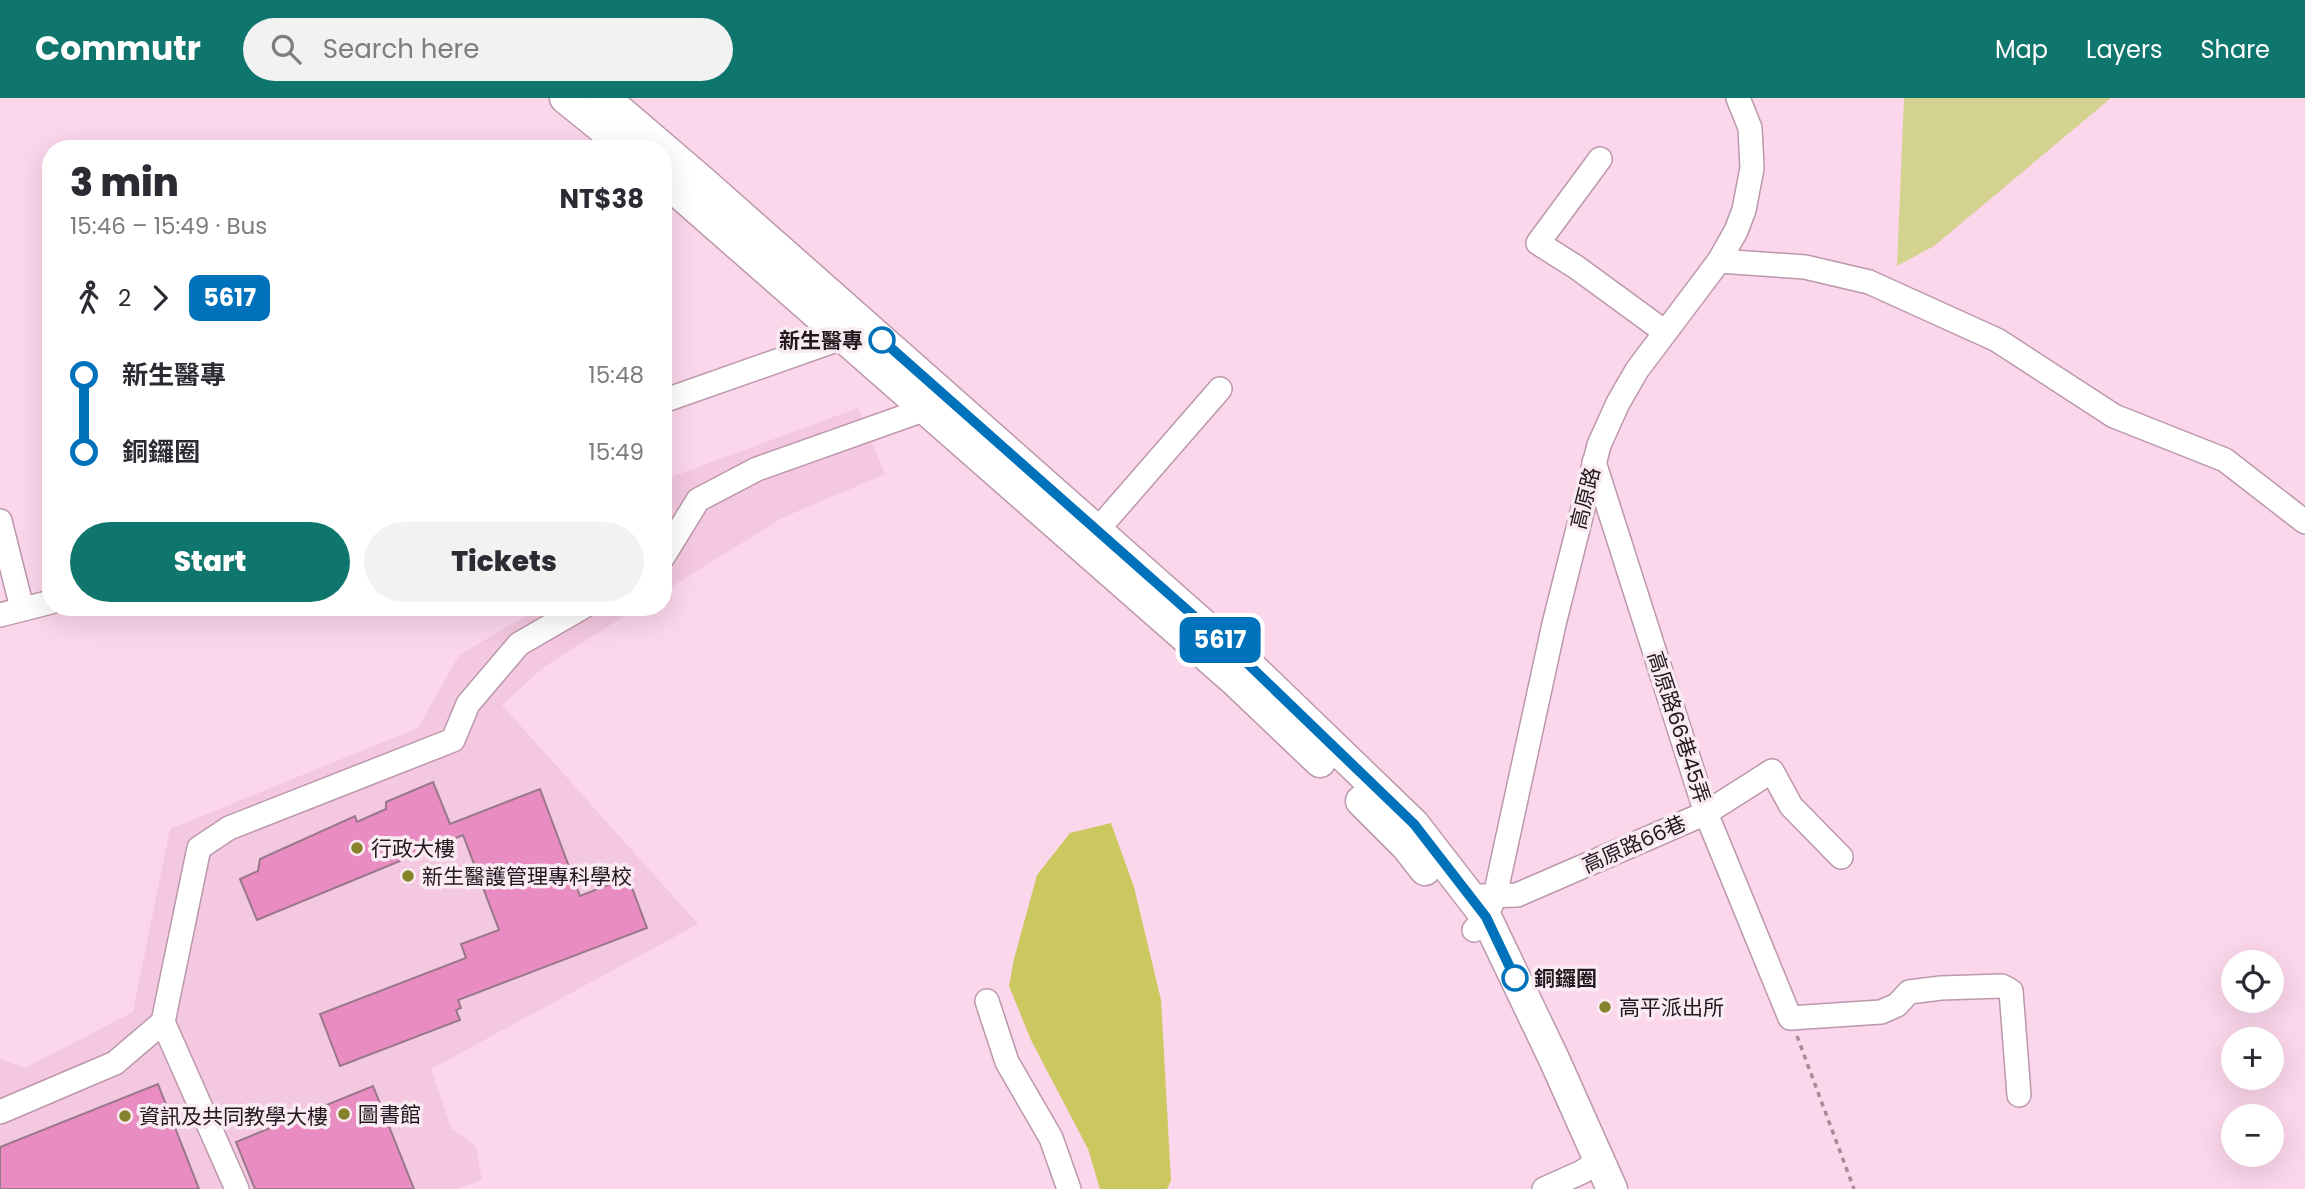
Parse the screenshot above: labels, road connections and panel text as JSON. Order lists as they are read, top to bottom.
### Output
{
  "streets": {
    "street": ["高原路", "高原路66巷45弄", "高原路66巷"]
  },
  "crossings": [
    ["高原路", "高原路66巷45弄"],
    ["高原路", "高原路66巷"],
    ["高原路66巷45弄", "高原路66巷"]
  ],
  "places": [
    "新生醫專",
    "行政大樓",
    "新生醫護管理專科學校",
    "銅鑼圈",
    "高平派出所",
    "圖書館",
    "資訊及共同教學大樓"
  ],
  "lines": ["bus line 5617"],
  "page": {
    "header": "Commutr",
    "search": "Search here",
    "nav": ["Map", "Layers", "Share"],
    "on_map": "5617",
    "heading": ["3 min", "15:46 – 15:49 · Bus", "NT$38"],
    "legs": ["2", "5617"],
    "list": [
      {
        "name": "新生醫專",
        "value": "15:48"
      },
      {
        "name": "銅鑼圈",
        "value": "15:49"
      }
    ],
    "buttons": ["Start", "Tickets"],
    "map_buttons": ["+", "−"]
  }
}
